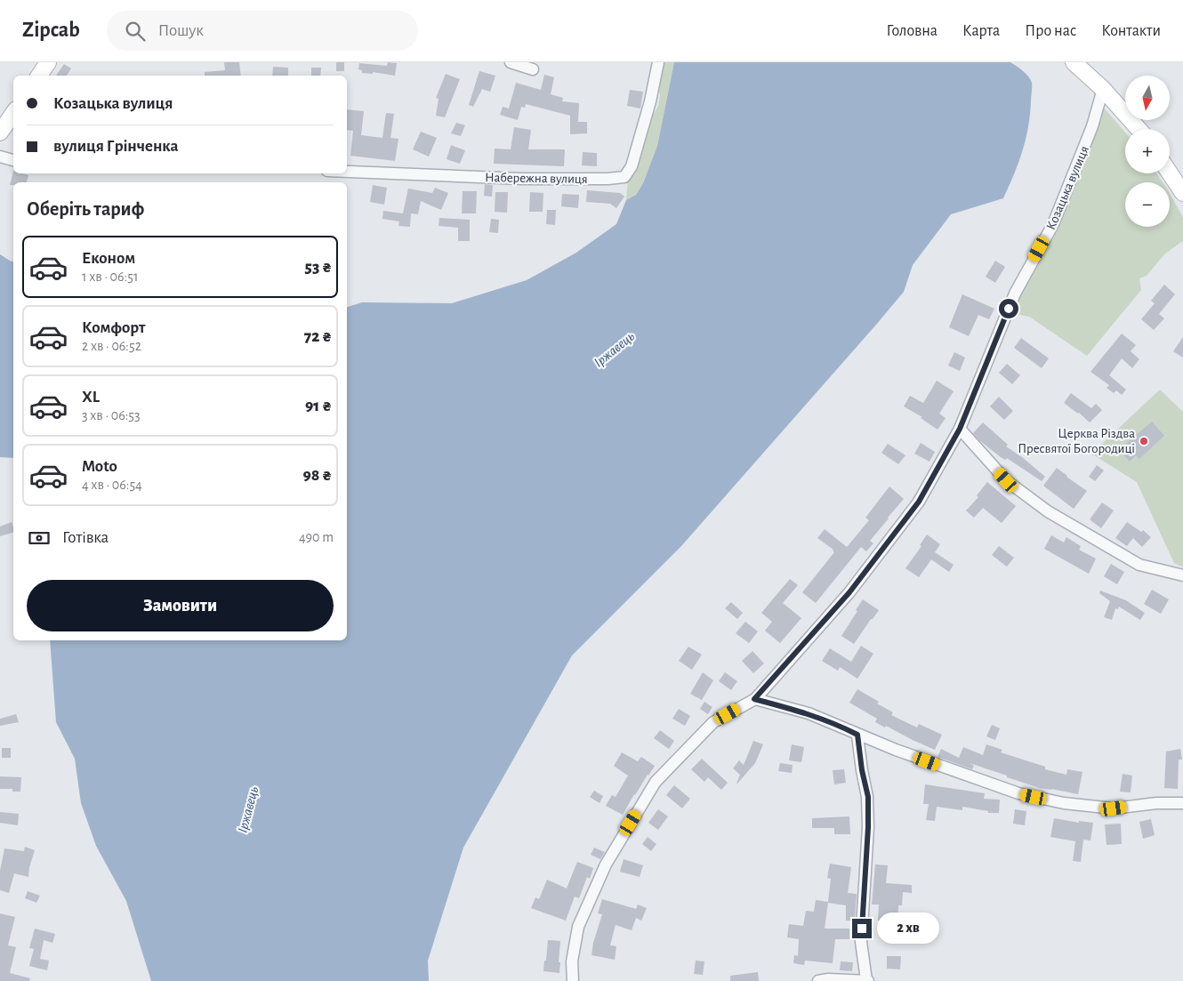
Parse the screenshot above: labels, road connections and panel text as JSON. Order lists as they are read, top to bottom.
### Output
{
  "streets": {
    "street": ["Набережна вулиця", "Козацька вулиця"]
  },
  "water": ["Іржавець"],
  "places": ["Церква Різдва Пресвятої Богородиці"],
  "north": "bottom",
  "page": {
    "header": "Zipcab",
    "search": "Пошук",
    "nav": [
      "Головна",
      "Карта",
      "Про нас",
      "Контакти"
    ],
    "map_buttons": ["+", "−"],
    "banner": ["Козацька вулиця", "вулиця Грінченка"],
    "heading": "Оберіть тариф",
    "list": [
      {
        "name": "Економ",
        "note": "1 хв · 06:51",
        "value": "53 ₴"
      },
      {
        "name": "Комфорт",
        "note": "2 хв · 06:52",
        "value": "72 ₴"
      },
      {
        "name": "XL",
        "note": "3 хв · 06:53",
        "value": "91 ₴"
      },
      {
        "name": "Moto",
        "note": "4 хв · 06:54",
        "value": "98 ₴"
      }
    ],
    "pay": ["Готівка", "490 m"],
    "buttons": "Замовити",
    "bubble": "2 хв"
  }
}
